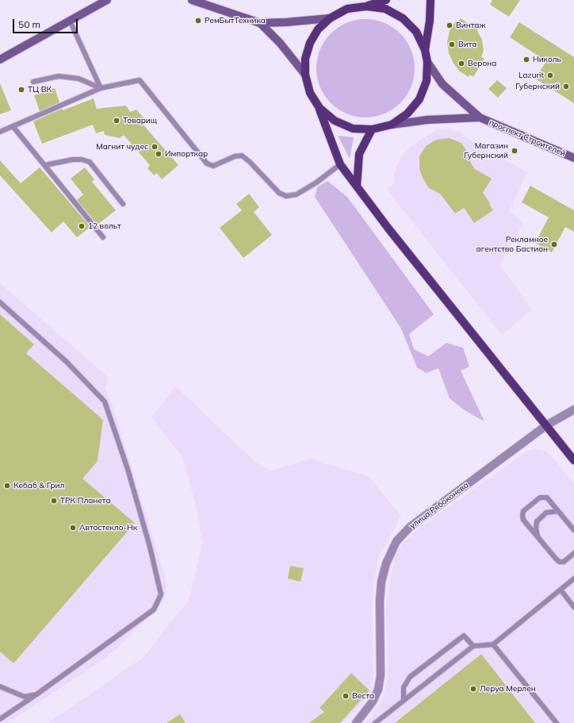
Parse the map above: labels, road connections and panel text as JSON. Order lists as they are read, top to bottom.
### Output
{
  "streets": {
    "main road": ["проспект Строителей"],
    "street": ["улица Рябоконева"]
  },
  "places": [
    "РемБытТехника",
    "Винтаж",
    "Вита",
    "Николь",
    "Верона",
    "Lazurit",
    "Губернский",
    "ТЦ ВК",
    "Товарищ",
    "Магнит чудес",
    "Магазин Губернский",
    "Импорткар",
    "12 вольт",
    "Рекламное агентство Бастион",
    "Кeбаб & Грил",
    "ТРК Планета",
    "Автостекло-Нк",
    "Леруа Мерлен",
    "Веста"
  ],
  "scale_bar": "50 m"
}
